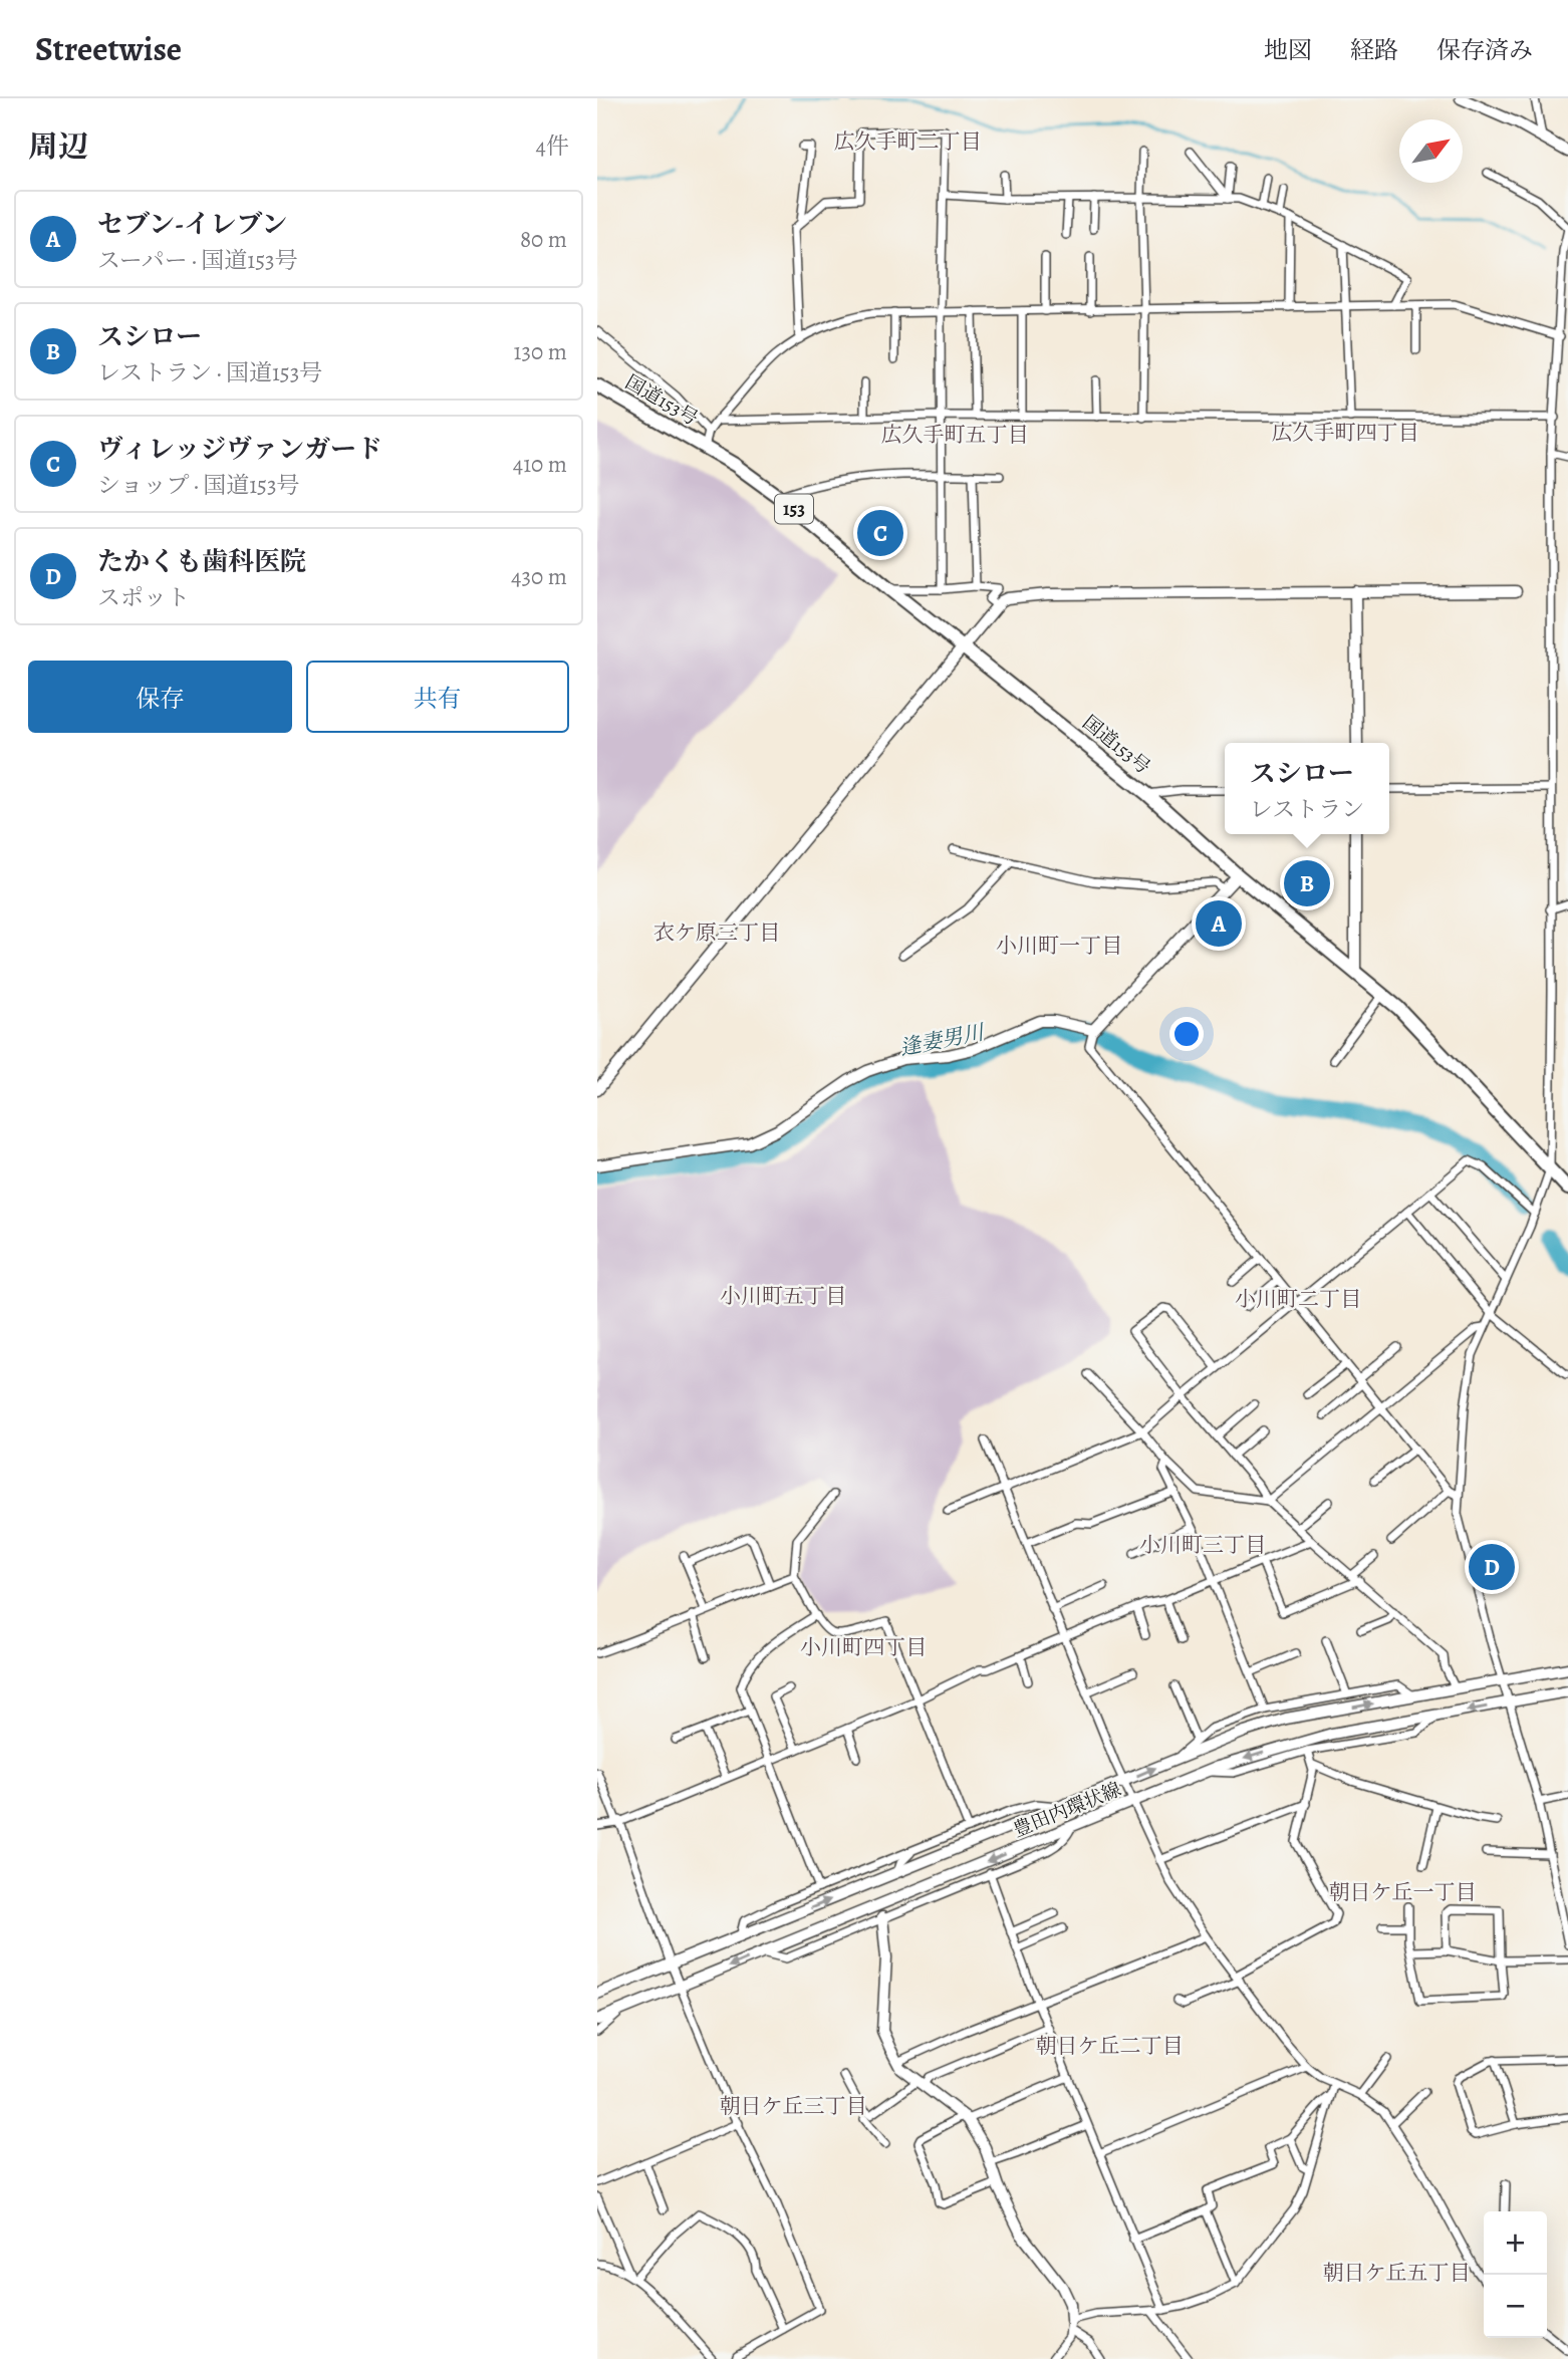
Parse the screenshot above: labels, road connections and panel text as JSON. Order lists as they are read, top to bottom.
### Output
{
  "streets": {
    "highway": ["国道153号", "153"],
    "street": ["豊田内環状線"]
  },
  "districts": [
    "広久手町二丁目",
    "広久手町四丁目",
    "広久手町五丁目",
    "衣ケ原三丁目",
    "小川町一丁目",
    "小川町五丁目",
    "小川町二丁目",
    "小川町三丁目",
    "小川町四丁目",
    "朝日ケ丘一丁目",
    "朝日ケ丘二丁目",
    "朝日ケ丘三丁目",
    "朝日ケ丘五丁目"
  ],
  "water": ["逢妻男川"],
  "north": "top right",
  "page": {
    "header": "Streetwise",
    "nav": ["地図", "経路", "保存済み"],
    "heading": ["周辺", "4件"],
    "list": [
      {
        "mark": "A",
        "name": "セブン-イレブン",
        "note": "スーパー · 国道153号",
        "value": "80 m"
      },
      {
        "mark": "B",
        "name": "スシロー",
        "note": "レストラン · 国道153号",
        "value": "130 m"
      },
      {
        "mark": "C",
        "name": "ヴィレッジヴァンガード",
        "note": "ショップ · 国道153号",
        "value": "410 m"
      },
      {
        "mark": "D",
        "name": "たかくも歯科医院",
        "note": "スポット",
        "value": "430 m"
      }
    ],
    "pins": [
      "C",
      "B",
      "A",
      "D"
    ],
    "buttons": ["保存", "共有"],
    "popup": ["スシロー", "レストラン"],
    "map_buttons": ["+", "−"]
  }
}
